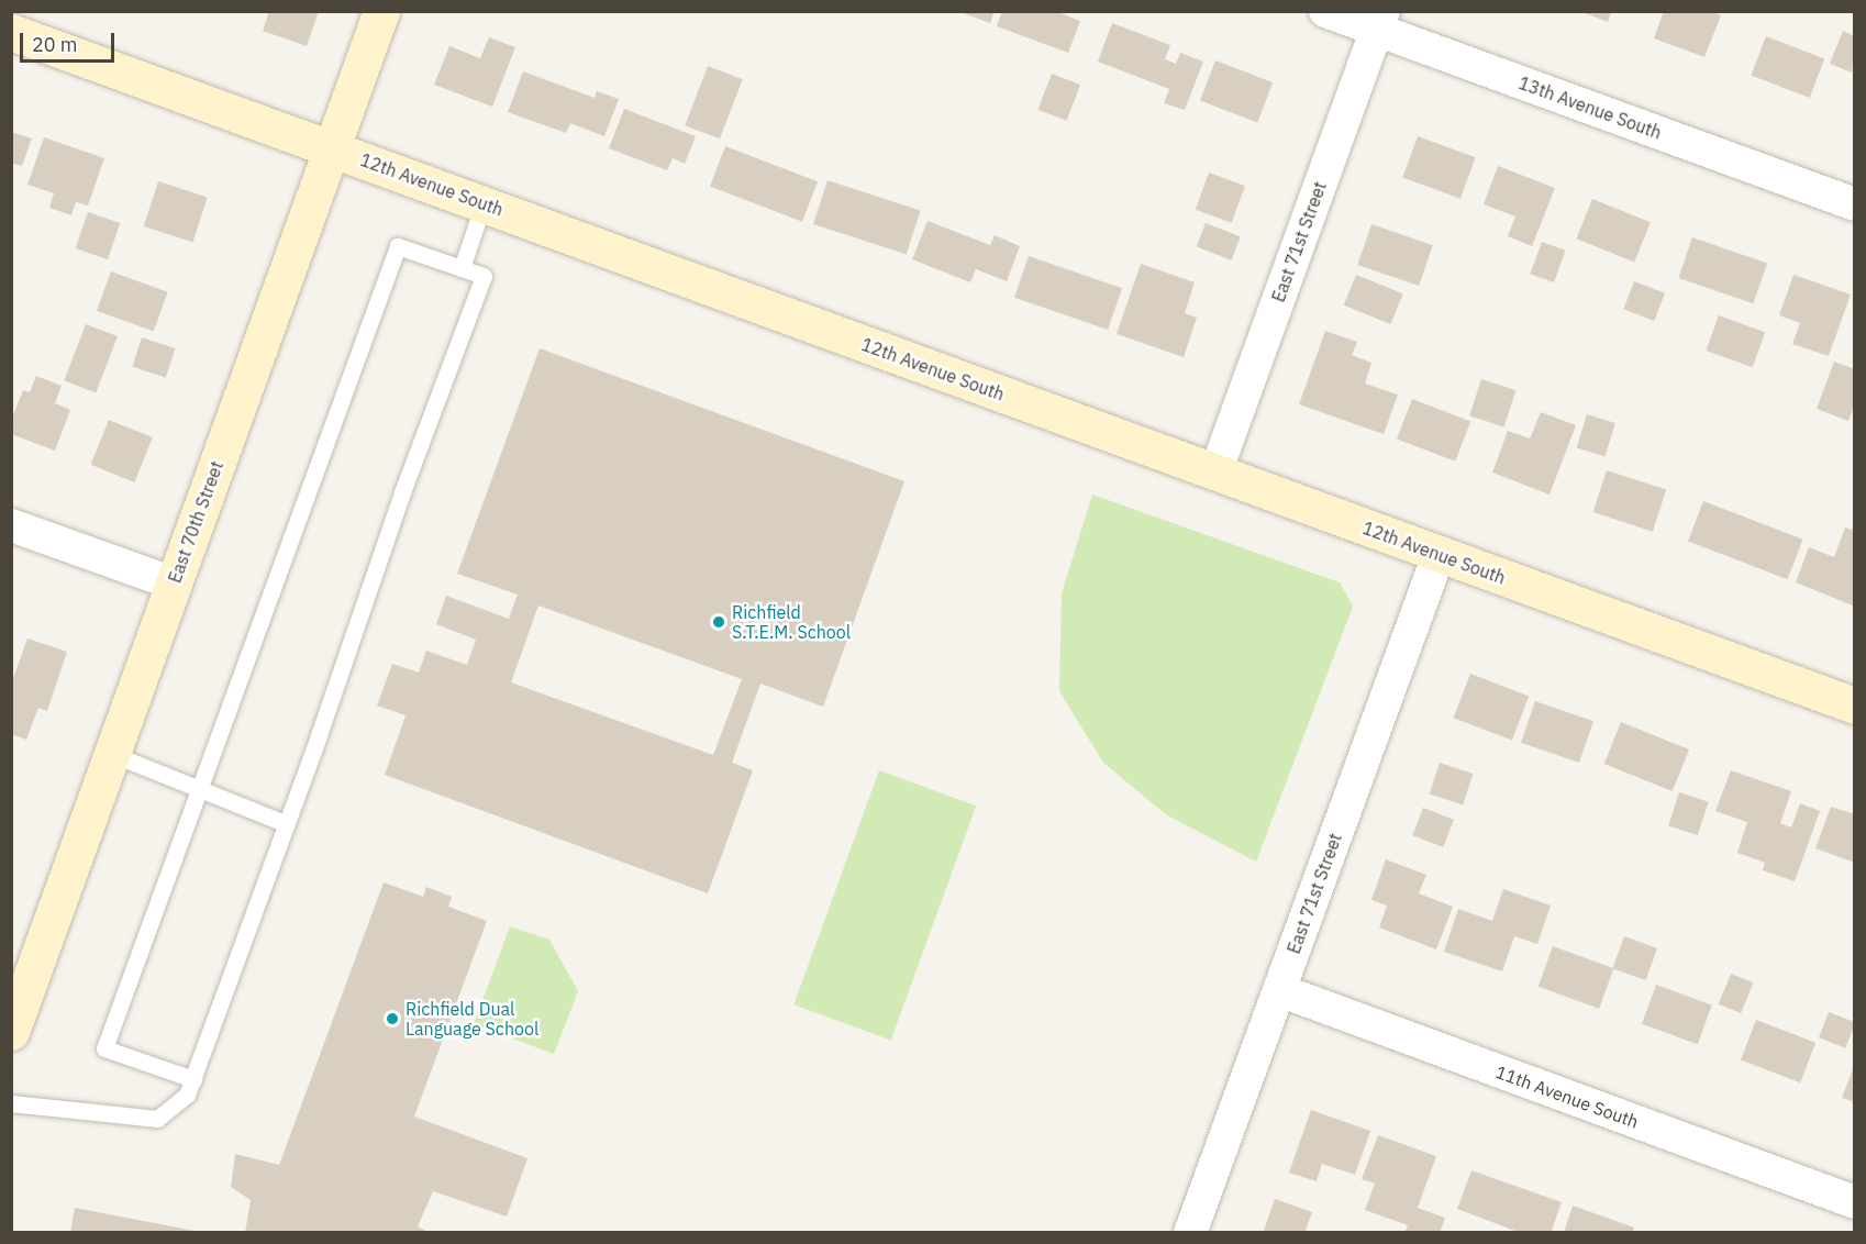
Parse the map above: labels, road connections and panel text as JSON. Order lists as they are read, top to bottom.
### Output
{
  "streets": {
    "street": [
      "13th Avenue South",
      "12th Avenue South",
      "East 71st Street",
      "East 70th Street",
      "11th Avenue South"
    ]
  },
  "crossings": [
    ["13th Avenue South", "East 71st Street"],
    ["12th Avenue South", "East 71st Street"],
    ["12th Avenue South", "East 70th Street"],
    ["East 71st Street", "11th Avenue South"]
  ],
  "places": ["Richfield S.T.E.M. School", "Richfield Dual Language School"],
  "scale_bar": "20 m"
}
